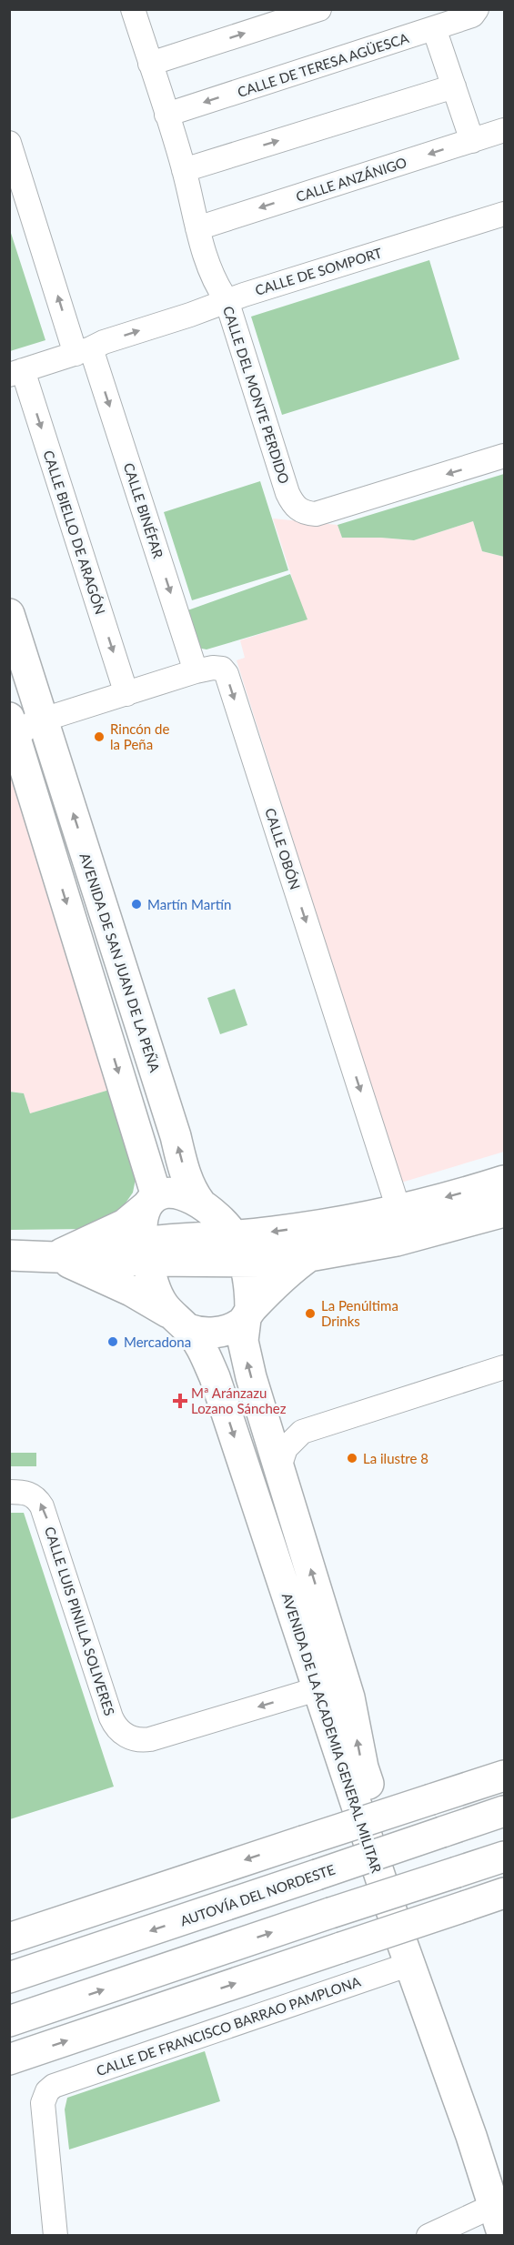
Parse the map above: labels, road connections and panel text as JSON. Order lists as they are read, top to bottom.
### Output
{
  "streets": {
    "main road": ["AVENIDA DE SAN JUAN DE LA PEÑA", "AVENIDA DE LA ACADEMIA GENERAL MILITAR", "AUTOVÍA DEL NORDESTE"],
    "street": [
      "CALLE DE TERESA AGÜESCA",
      "CALLE ANZÁNIGO",
      "CALLE DE SOMPORT",
      "CALLE DEL MONTE PERDIDO",
      "CALLE BINÉFAR",
      "CALLE BIELLO DE ARAGÓN",
      "CALLE OBÓN",
      "CALLE LUIS PINILLA SOLIVERES",
      "CALLE DE FRANCISCO BARRAO PAMPLONA"
    ]
  },
  "crossings": [
    ["CALLE DE TERESA AGÜESCA", "CALLE DEL MONTE PERDIDO"],
    ["CALLE ANZÁNIGO", "CALLE DEL MONTE PERDIDO"],
    ["CALLE DE SOMPORT", "CALLE DEL MONTE PERDIDO"],
    ["CALLE DE SOMPORT", "CALLE BINÉFAR"],
    ["CALLE DE SOMPORT", "CALLE BIELLO DE ARAGÓN"],
    ["CALLE BINÉFAR", "CALLE OBÓN"],
    ["CALLE BIELLO DE ARAGÓN", "CALLE OBÓN"],
    ["CALLE OBÓN", "AVENIDA DE SAN JUAN DE LA PEÑA"],
    ["AVENIDA DE SAN JUAN DE LA PEÑA", "AVENIDA DE LA ACADEMIA GENERAL MILITAR"],
    ["CALLE LUIS PINILLA SOLIVERES", "AVENIDA DE LA ACADEMIA GENERAL MILITAR"],
    ["AVENIDA DE LA ACADEMIA GENERAL MILITAR", "CALLE DE FRANCISCO BARRAO PAMPLONA"]
  ],
  "one_way": ["CALLE BIELLO DE ARAGÓN", "CALLE OBÓN"],
  "places": {
    "other": [
      "Rincón de la Peña",
      "Martín Martín",
      "La Penúltima Drinks",
      "Mercadona",
      "La ilustre 8"
    ],
    "health": ["Mª Aránzazu Lozano Sánchez"]
  }
}
